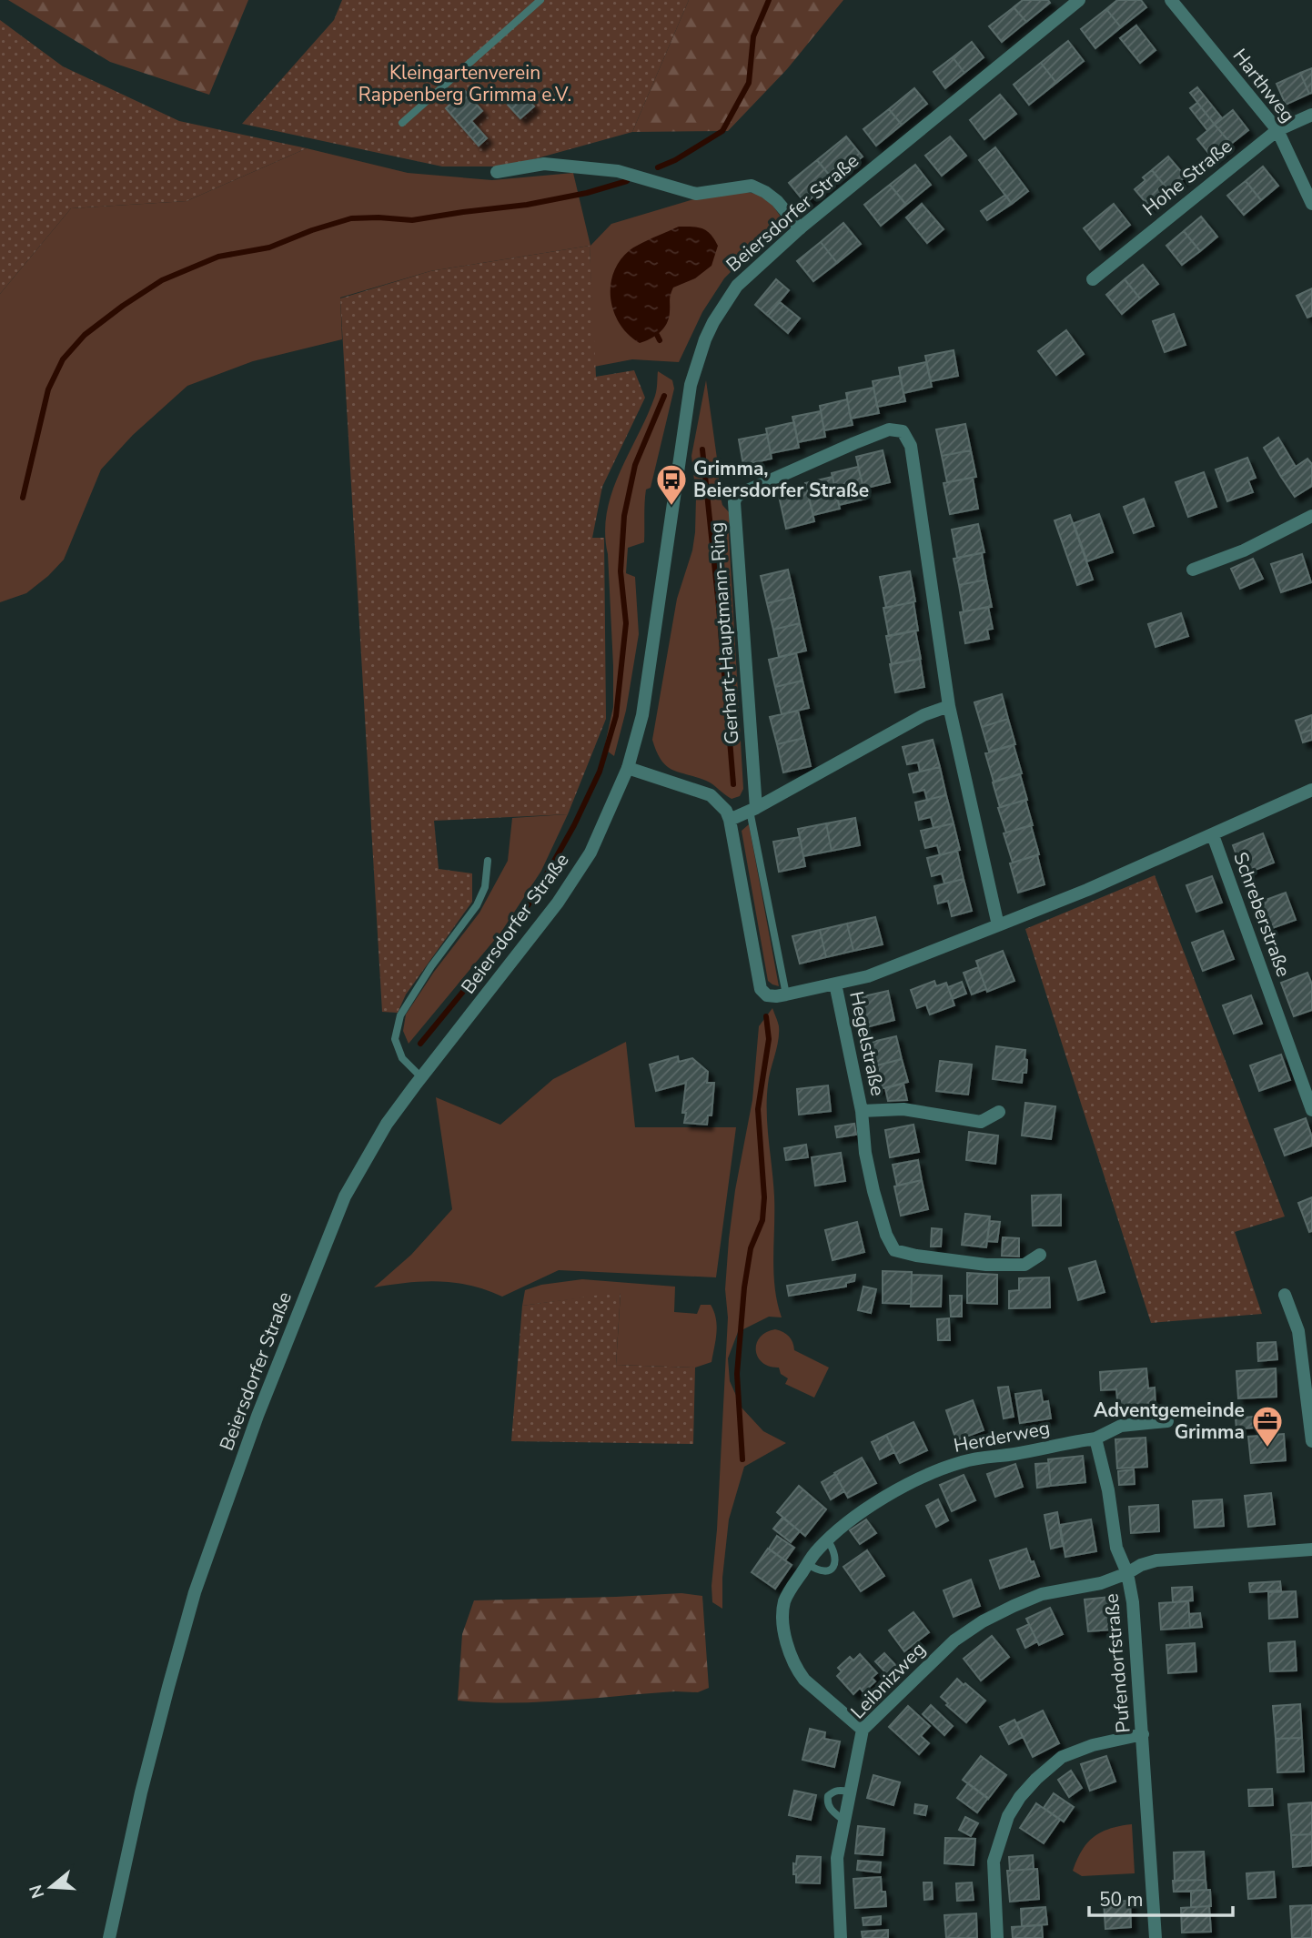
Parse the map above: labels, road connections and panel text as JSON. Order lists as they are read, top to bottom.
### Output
{
  "streets": {
    "street": [
      "Harthweg",
      "Hohe Straße",
      "Beiersdorfer Straße",
      "Gerhart-Hauptmann-Ring",
      "Schreberstraße",
      "Hegelstraße",
      "Herderweg",
      "Pufendorfstraße",
      "Leibnizweg"
    ]
  },
  "crossings": [
    ["Harthweg", "Hohe Straße"],
    ["Herderweg", "Leibnizweg"],
    ["Pufendorfstraße", "Leibnizweg"]
  ],
  "parks": ["Kleingartenverein Rappenberg Grimma e.V."],
  "places": {
    "bus stop": ["Grimma, Beiersdorfer Straße"],
    "office": ["Adventgemeinde Grimma"]
  },
  "scale_bar": "50 m",
  "north": "left"
}
